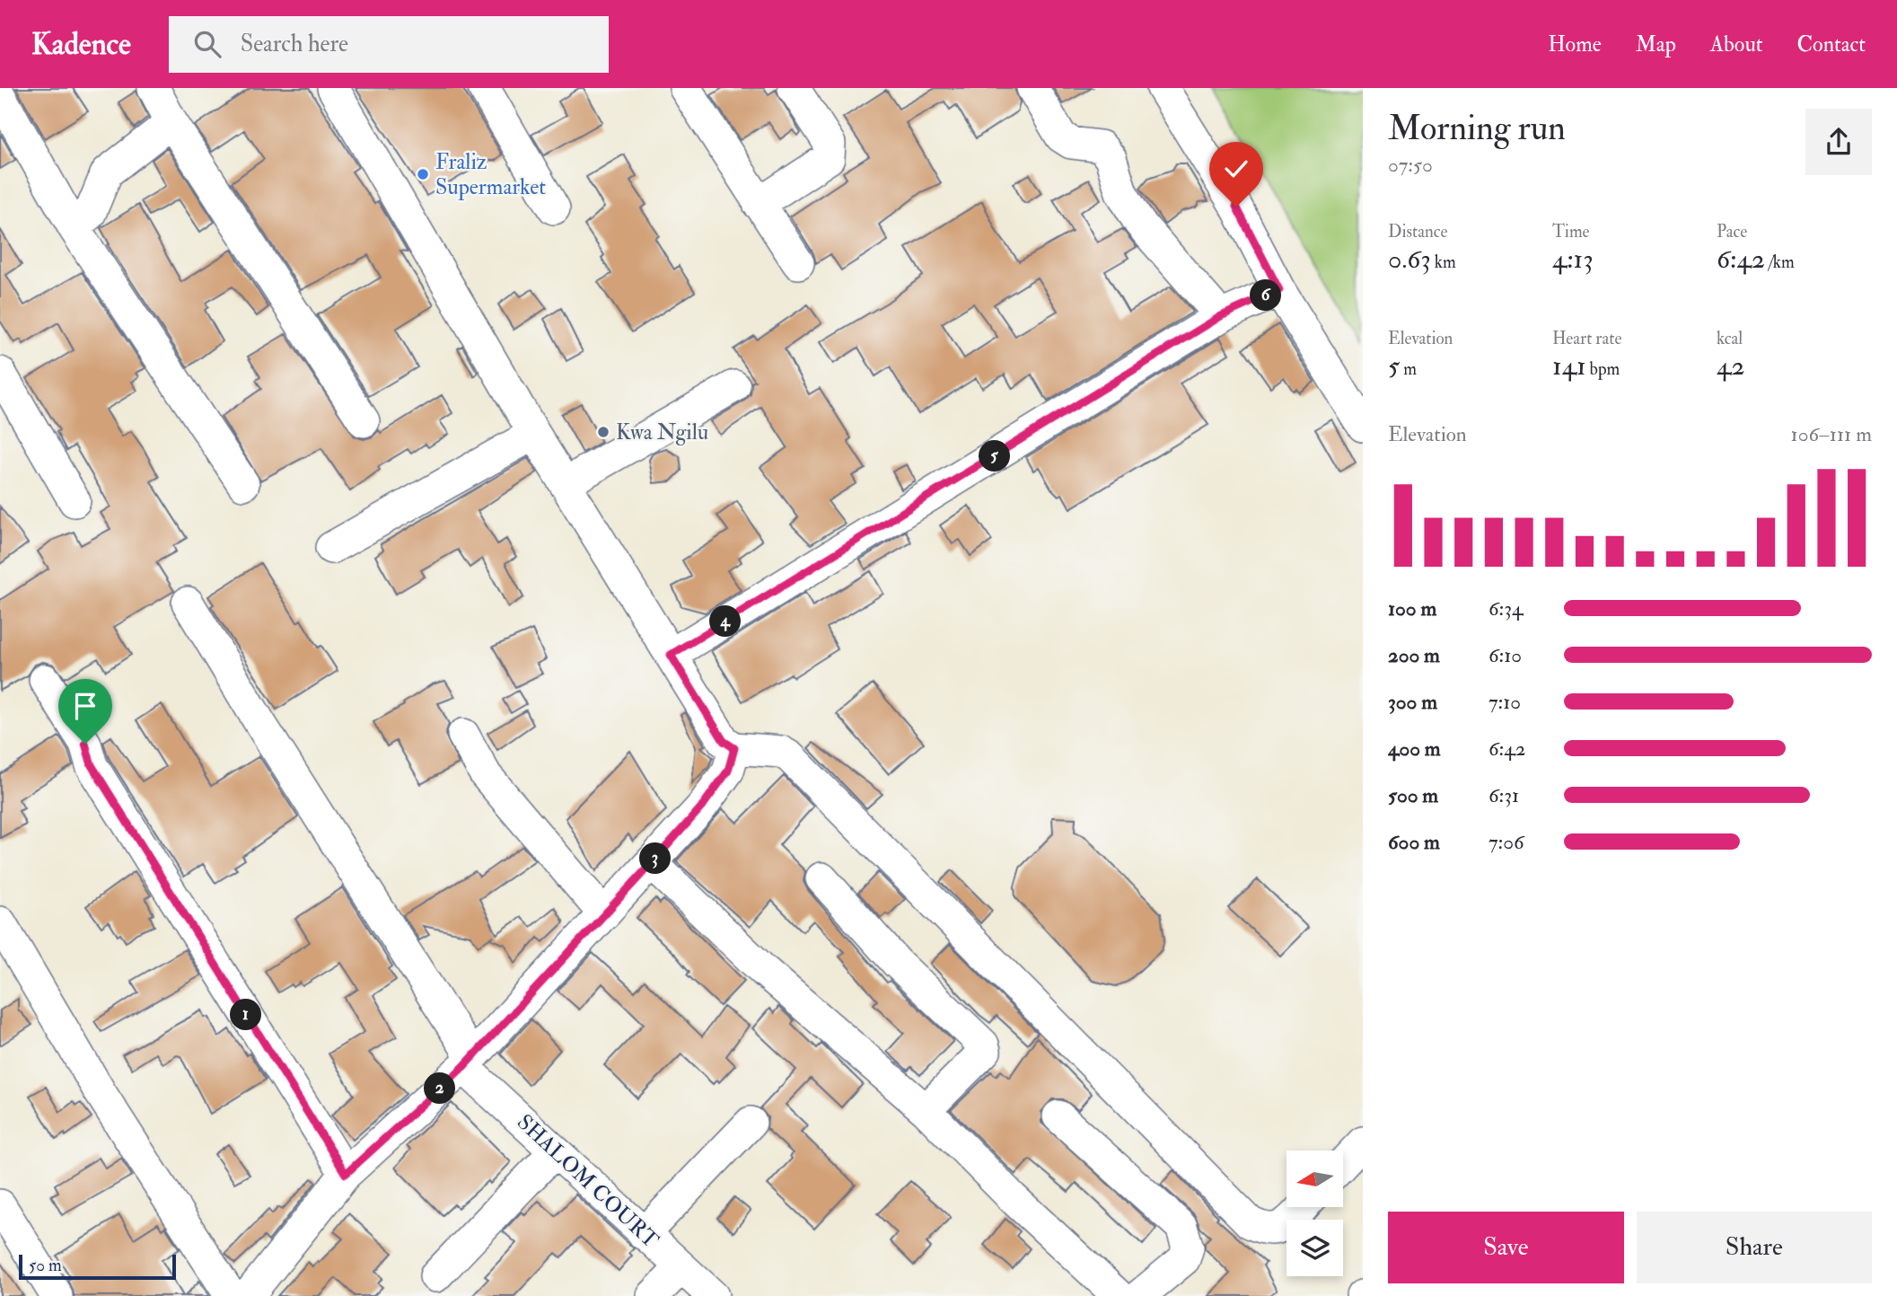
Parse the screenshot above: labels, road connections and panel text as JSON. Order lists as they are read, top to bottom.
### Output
{
  "streets": {
    "street": ["SHALOM COURT"]
  },
  "places": ["Fraliz Supermarket", "Kwa Ngilu"],
  "scale_bar": "50 m",
  "north": "left",
  "page": {
    "header": "Kadence",
    "search": "Search here",
    "nav": [
      "Home",
      "Map",
      "About",
      "Contact"
    ],
    "heading": ["Morning run", "07:50"],
    "stats": [
      ["Distance", "0.63 km"],
      ["Time", "4:13"],
      ["Pace", "6:42 /km"],
      ["Elevation", "5 m"],
      ["Heart rate", "141 bpm"],
      ["kcal", "42"]
    ],
    "pins": [
      "6",
      "5",
      "4",
      "3",
      "1",
      "2"
    ],
    "chart": ["Elevation", "106–111 m"],
    "list": [
      {
        "name": "100 m",
        "note": "6:34"
      },
      {
        "name": "200 m",
        "note": "6:10"
      },
      {
        "name": "300 m",
        "note": "7:10"
      },
      {
        "name": "400 m",
        "note": "6:42"
      },
      {
        "name": "500 m",
        "note": "6:31"
      },
      {
        "name": "600 m",
        "note": "7:06"
      }
    ],
    "buttons": ["Save", "Share"],
    "scale": "50 m"
  }
}
